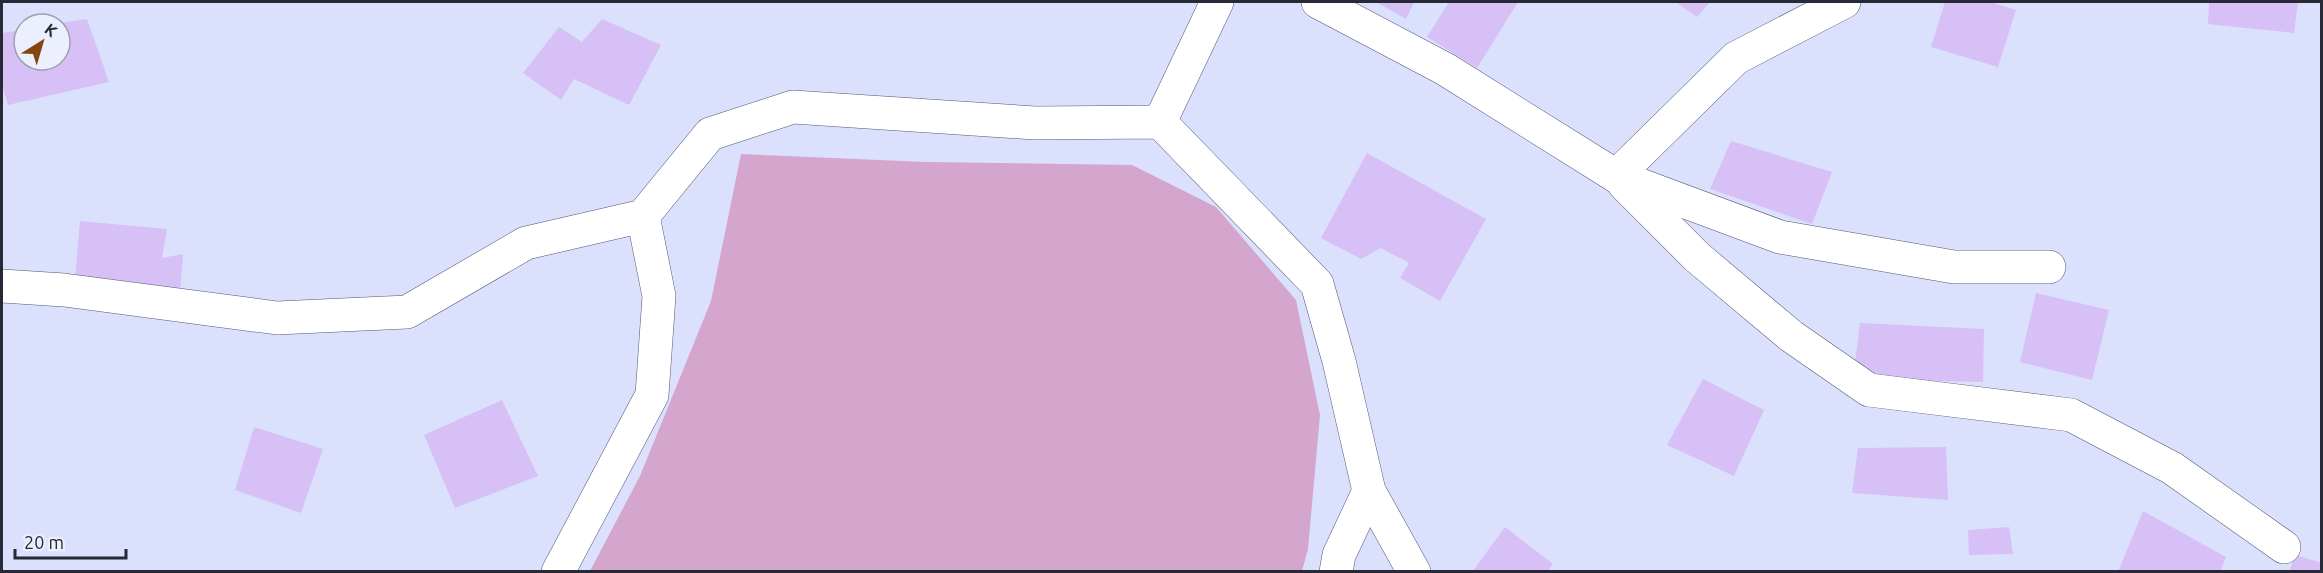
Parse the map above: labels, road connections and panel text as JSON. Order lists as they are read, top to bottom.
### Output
{
  "scale_bar": "20 m",
  "north": "top right"
}
